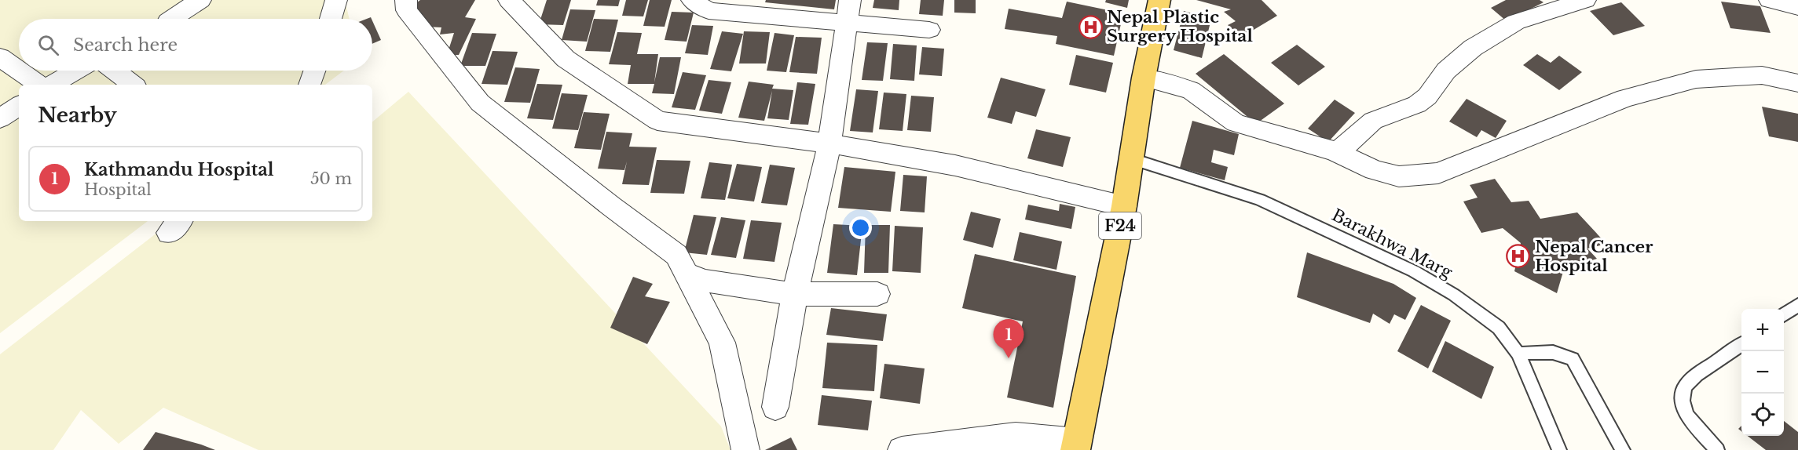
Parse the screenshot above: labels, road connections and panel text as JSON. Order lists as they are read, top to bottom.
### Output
{
  "streets": {
    "main road": ["F24"],
    "lane": ["Barakhwa Marg"]
  },
  "crossings": [
    ["F24", "Barakhwa Marg"]
  ],
  "places": {
    "hospital": ["Nepal Plastic Surgery Hospital", "Nepal Cancer Hospital"]
  },
  "page": {
    "search": "Search here",
    "heading": "Nearby",
    "list": [
      {
        "mark": "1",
        "name": "Kathmandu Hospital",
        "note": "Hospital",
        "value": "50 m"
      }
    ],
    "map_buttons": ["+", "−"],
    "pins": "1"
  }
}
